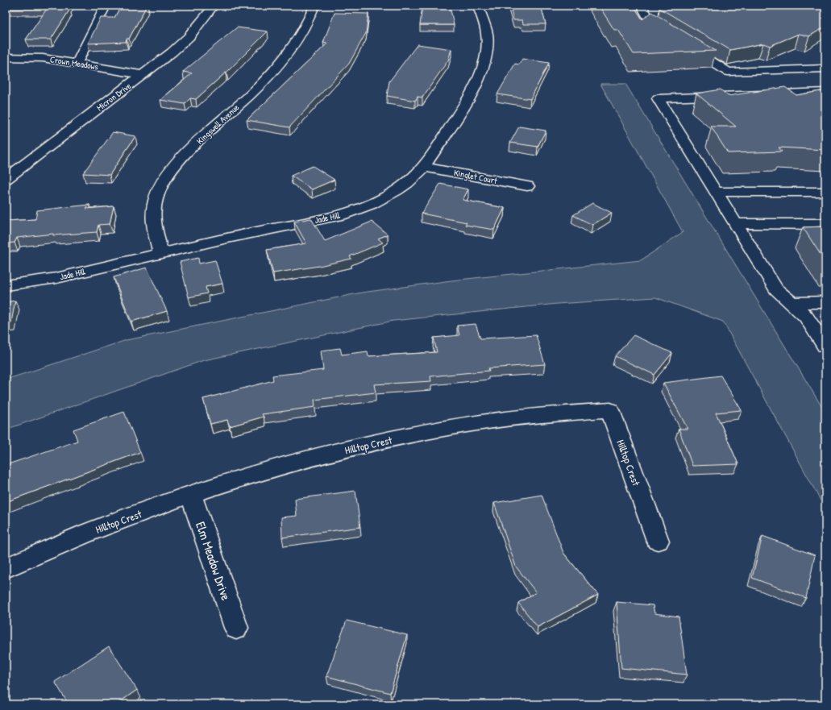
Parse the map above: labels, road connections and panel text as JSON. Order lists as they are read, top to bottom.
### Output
{
  "streets": {
    "street": [
      "Crown Meadows",
      "Micron Drive",
      "Kingswell Avenue",
      "Kinglet Court",
      "Jade Hill",
      "Hilltop Crest",
      "Elm Meadow Drive"
    ]
  },
  "crossings": [
    ["Crown Meadows", "Micron Drive"],
    ["Kingswell Avenue", "Jade Hill"],
    ["Kinglet Court", "Jade Hill"],
    ["Hilltop Crest", "Elm Meadow Drive"]
  ]
}
